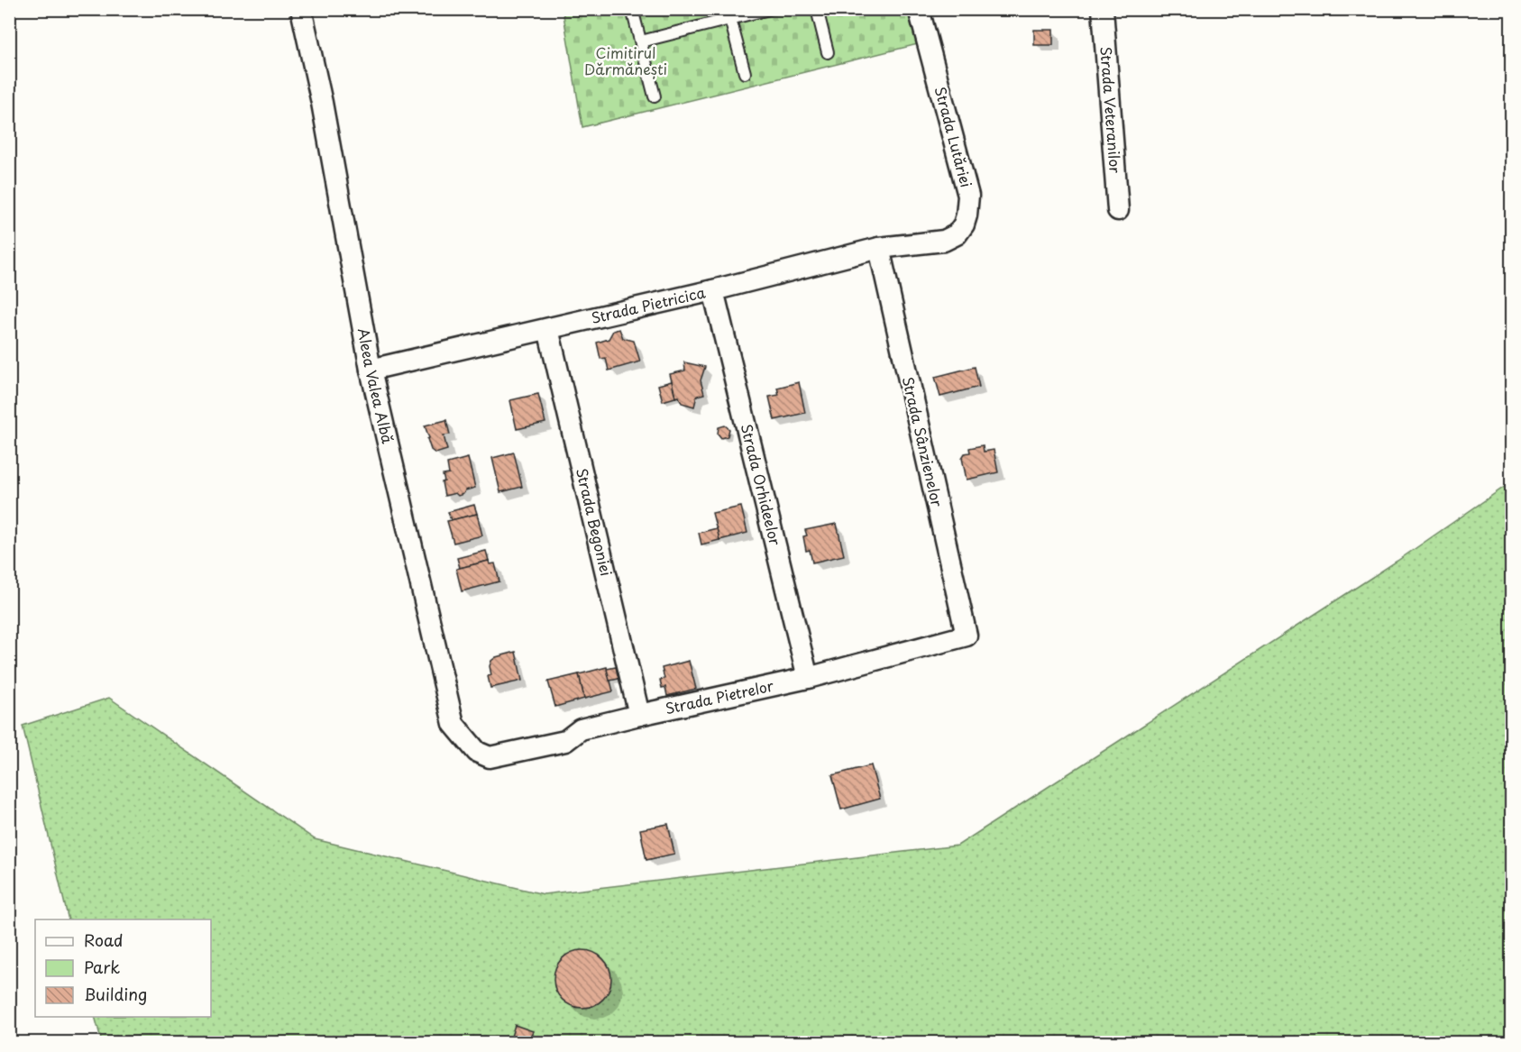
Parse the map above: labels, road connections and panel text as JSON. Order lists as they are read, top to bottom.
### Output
{
  "streets": {
    "street": [
      "Strada Veteranilor",
      "Strada Lutăriei",
      "Strada Pietricica",
      "Aleea Valea Albă",
      "Strada Sânzienelor",
      "Strada Orhideelor",
      "Strada Begoniei",
      "Strada Pietrelor"
    ]
  },
  "crossings": [
    ["Strada Lutăriei", "Strada Pietricica"],
    ["Strada Pietricica", "Aleea Valea Albă"],
    ["Strada Pietricica", "Strada Sânzienelor"],
    ["Strada Pietricica", "Strada Orhideelor"],
    ["Strada Pietricica", "Strada Begoniei"],
    ["Aleea Valea Albă", "Strada Pietrelor"],
    ["Strada Sânzienelor", "Strada Pietrelor"],
    ["Strada Orhideelor", "Strada Pietrelor"],
    ["Strada Begoniei", "Strada Pietrelor"]
  ],
  "parks": ["Cimitirul Dărmănești"],
  "legend": ["Road", "Park", "Building"]
}
